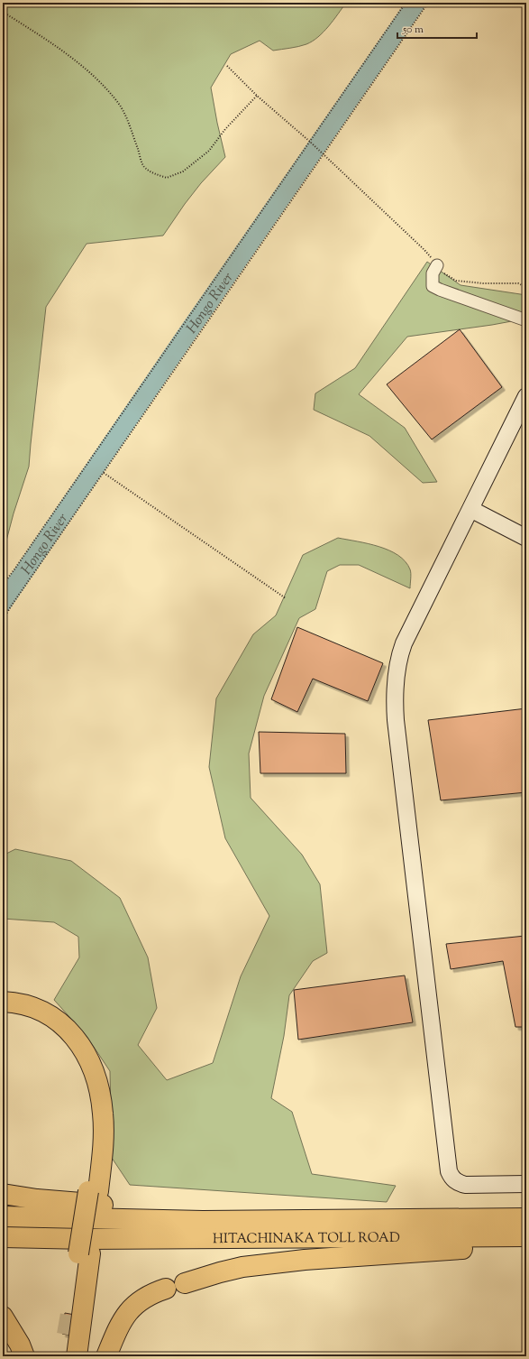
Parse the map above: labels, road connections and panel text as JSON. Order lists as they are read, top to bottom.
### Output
{
  "streets": {
    "highway": ["HITACHINAKA TOLL ROAD"]
  },
  "water": ["Hongo River"],
  "scale_bar": "50 m"
}
